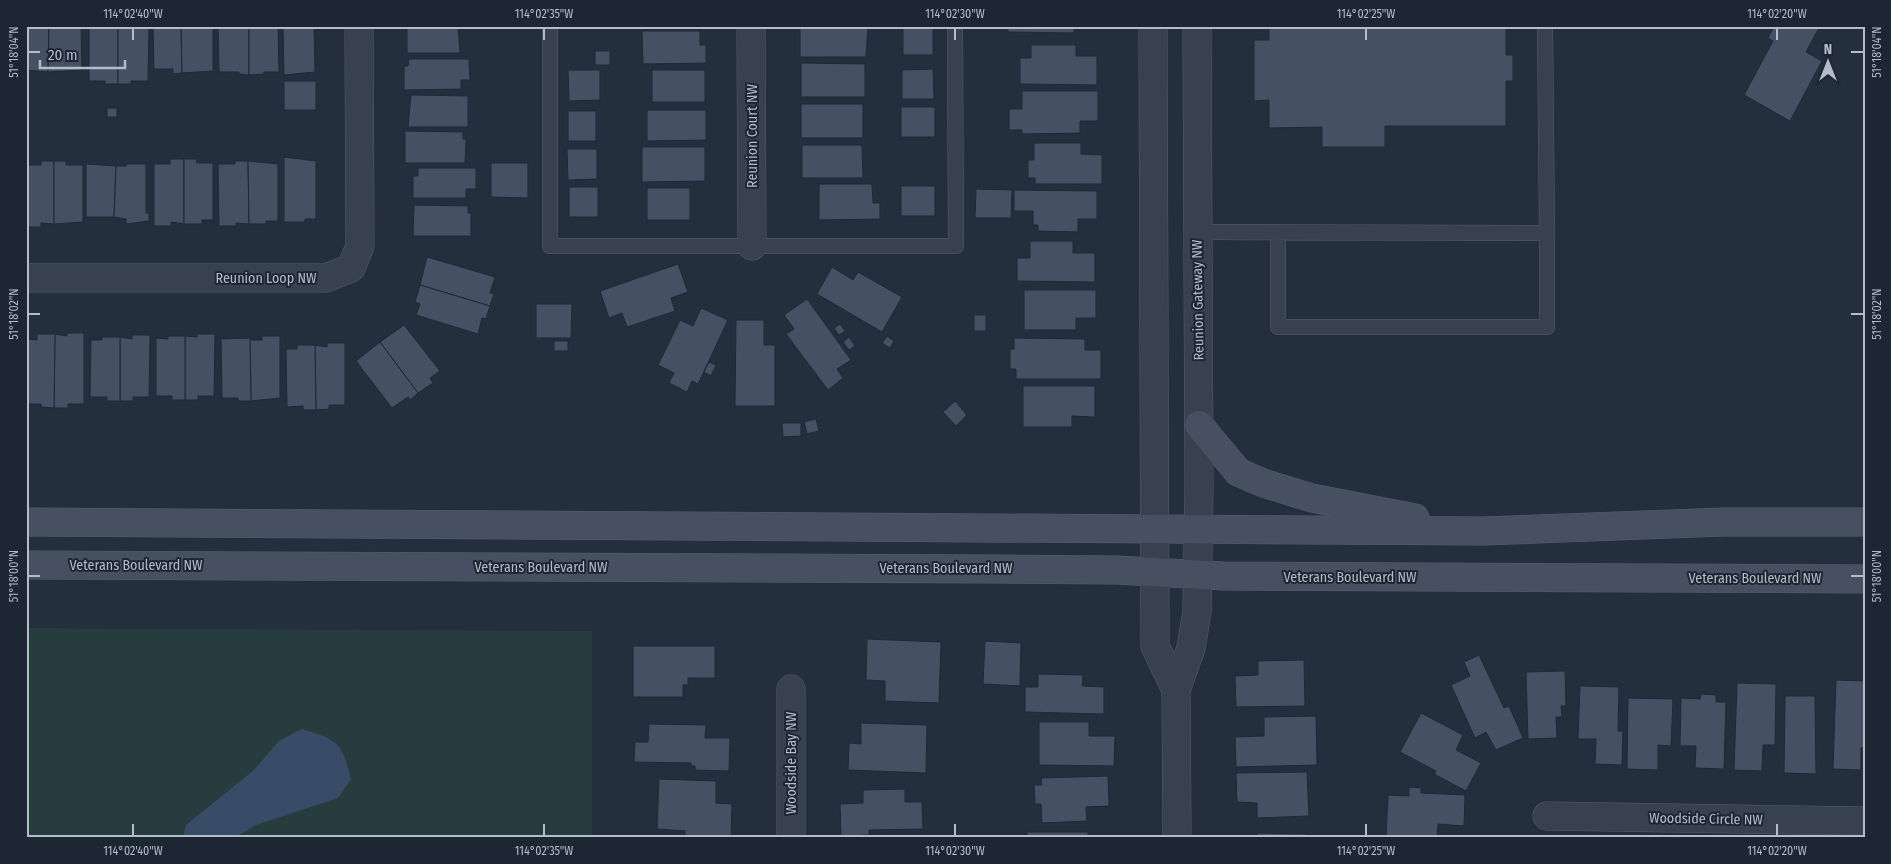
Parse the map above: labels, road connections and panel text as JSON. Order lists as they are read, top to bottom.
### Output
{
  "streets": {
    "main road": ["Veterans Boulevard NW"],
    "street": [
      "Reunion Court NW",
      "Reunion Loop NW",
      "Reunion Gateway NW",
      "Woodside Bay NW",
      "Woodside Circle NW"
    ]
  },
  "crossings": [
    ["Reunion Gateway NW", "Veterans Boulevard NW"]
  ],
  "scale_bar": "20 m",
  "north": "top",
  "coordinates": [
    "114°02'40\"W",
    "114°02'35\"W",
    "114°02'30\"W",
    "114°02'25\"W",
    "114°02'20\"W",
    "51°18'04\"N",
    "51°18'02\"N",
    "51°18'00\"N"
  ]
}
